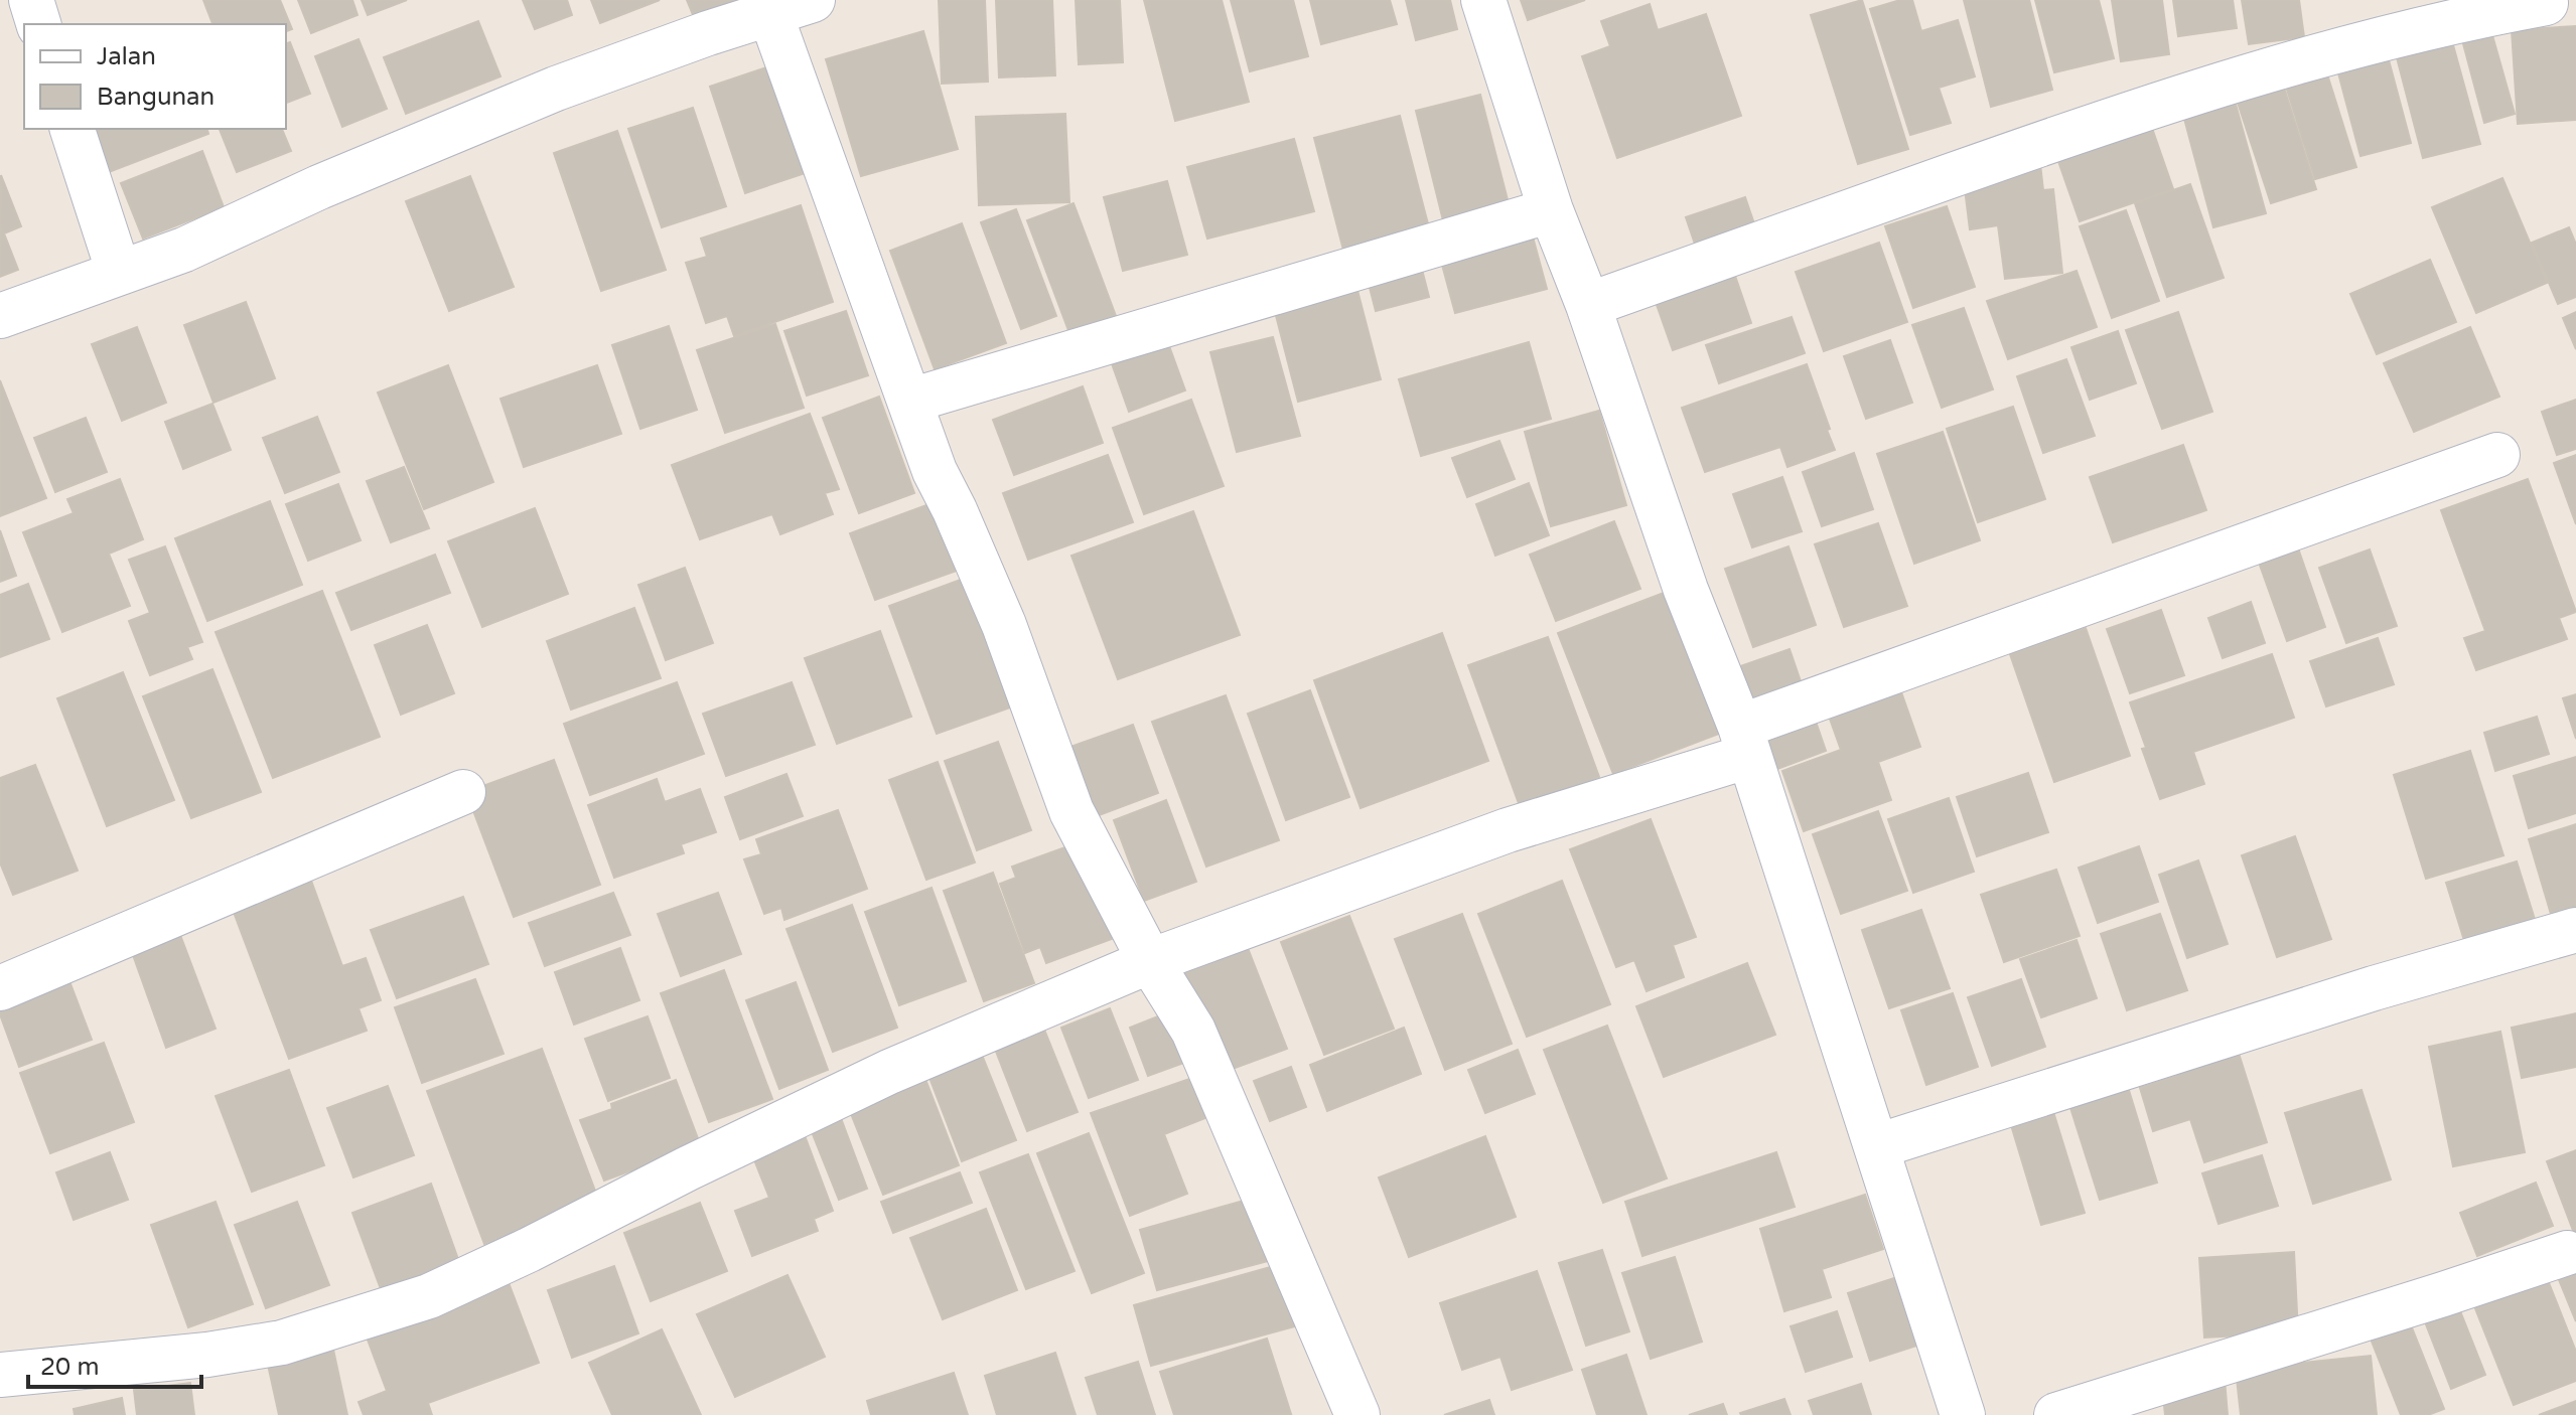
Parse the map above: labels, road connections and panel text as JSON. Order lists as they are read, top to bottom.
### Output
{
  "legend": ["Jalan", "Bangunan"],
  "scale_bar": "20 m"
}
